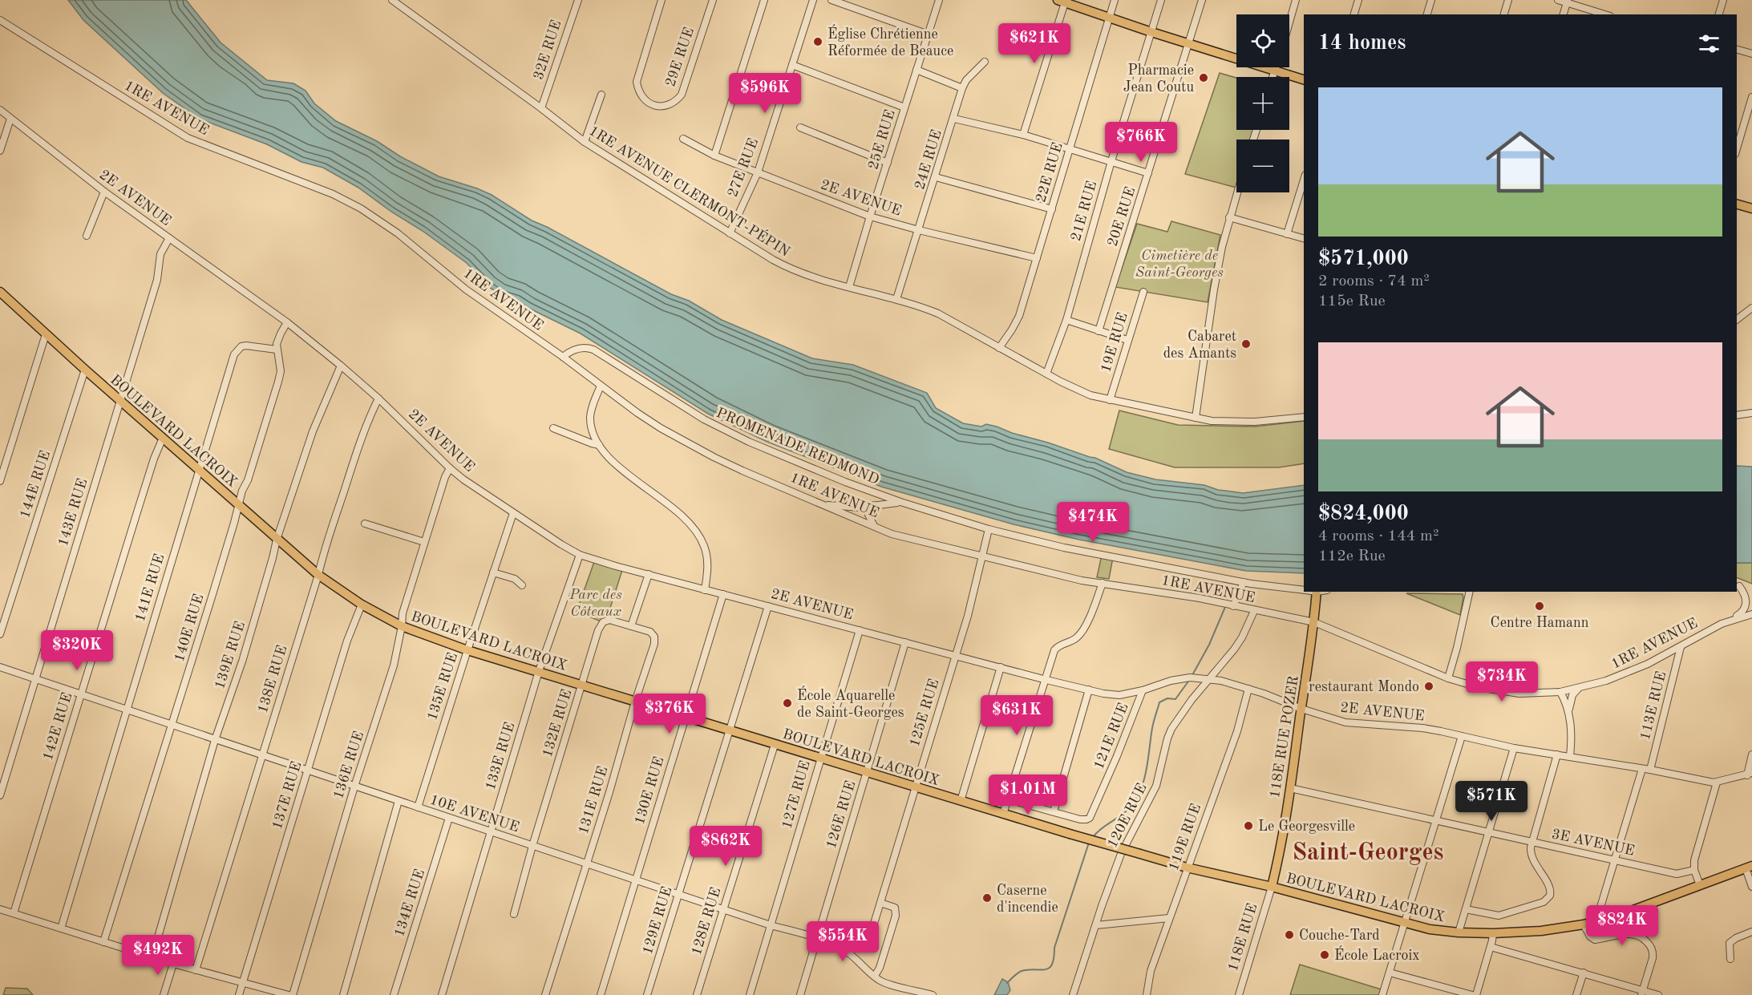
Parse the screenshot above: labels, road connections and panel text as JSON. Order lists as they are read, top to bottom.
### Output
{
  "streets": {
    "main road": ["BOULEVARD LACROIX", "118E RUE POZER"],
    "street": [
      "32E RUE",
      "29E RUE",
      "1RE AVENUE",
      "25E RUE",
      "24E RUE",
      "27E RUE",
      "22E RUE",
      "1RE AVENUE CLERMONT-PÉPIN",
      "2E AVENUE",
      "21E RUE",
      "20E RUE",
      "19E RUE",
      "PROMENADE REDMOND",
      "144E RUE",
      "143E RUE",
      "141E RUE",
      "140E RUE",
      "139E RUE",
      "138E RUE",
      "135E RUE",
      "113E RUE",
      "125E RUE",
      "132E RUE",
      "142E RUE",
      "121E RUE",
      "133E RUE",
      "136E RUE",
      "130E RUE",
      "127E RUE",
      "137E RUE",
      "131E RUE",
      "10E AVENUE",
      "126E RUE",
      "120E RUE",
      "119E RUE",
      "3E AVENUE",
      "134E RUE",
      "129E RUE",
      "128E RUE",
      "118E RUE"
    ]
  },
  "crossings": [
    ["32E RUE", "1RE AVENUE CLERMONT-PÉPIN"],
    ["1RE AVENUE", "PROMENADE REDMOND"],
    ["1RE AVENUE", "113E RUE"],
    ["1RE AVENUE", "125E RUE"],
    ["1RE AVENUE", "118E RUE POZER"],
    ["1RE AVENUE", "120E RUE"],
    ["25E RUE", "1RE AVENUE CLERMONT-PÉPIN"],
    ["25E RUE", "2E AVENUE"],
    ["24E RUE", "1RE AVENUE CLERMONT-PÉPIN"],
    ["24E RUE", "2E AVENUE"],
    ["27E RUE", "1RE AVENUE CLERMONT-PÉPIN"],
    ["27E RUE", "2E AVENUE"],
    ["22E RUE", "1RE AVENUE CLERMONT-PÉPIN"],
    ["22E RUE", "2E AVENUE"],
    ["1RE AVENUE CLERMONT-PÉPIN", "21E RUE"],
    ["1RE AVENUE CLERMONT-PÉPIN", "19E RUE"],
    ["2E AVENUE", "143E RUE"],
    ["2E AVENUE", "140E RUE"],
    ["2E AVENUE", "139E RUE"],
    ["2E AVENUE", "138E RUE"],
    ["2E AVENUE", "135E RUE"],
    ["2E AVENUE", "113E RUE"],
    ["2E AVENUE", "125E RUE"],
    ["2E AVENUE", "121E RUE"],
    ["2E AVENUE", "118E RUE POZER"],
    ["2E AVENUE", "133E RUE"],
    ["2E AVENUE", "136E RUE"],
    ["2E AVENUE", "130E RUE"],
    ["2E AVENUE", "127E RUE"],
    ["2E AVENUE", "126E RUE"],
    ["2E AVENUE", "120E RUE"],
    ["2E AVENUE", "119E RUE"],
    ["2E AVENUE", "129E RUE"],
    ["BOULEVARD LACROIX", "144E RUE"],
    ["BOULEVARD LACROIX", "143E RUE"],
    ["BOULEVARD LACROIX", "141E RUE"],
    ["BOULEVARD LACROIX", "140E RUE"],
    ["BOULEVARD LACROIX", "139E RUE"],
    ["BOULEVARD LACROIX", "138E RUE"],
    ["BOULEVARD LACROIX", "135E RUE"],
    ["BOULEVARD LACROIX", "113E RUE"],
    ["BOULEVARD LACROIX", "125E RUE"],
    ["BOULEVARD LACROIX", "132E RUE"],
    ["BOULEVARD LACROIX", "142E RUE"],
    ["BOULEVARD LACROIX", "118E RUE POZER"],
    ["BOULEVARD LACROIX", "133E RUE"],
    ["BOULEVARD LACROIX", "136E RUE"],
    ["BOULEVARD LACROIX", "130E RUE"],
    ["BOULEVARD LACROIX", "127E RUE"],
    ["BOULEVARD LACROIX", "137E RUE"],
    ["BOULEVARD LACROIX", "131E RUE"],
    ["BOULEVARD LACROIX", "126E RUE"],
    ["BOULEVARD LACROIX", "119E RUE"],
    ["BOULEVARD LACROIX", "129E RUE"],
    ["BOULEVARD LACROIX", "128E RUE"],
    ["BOULEVARD LACROIX", "118E RUE"],
    ["PROMENADE REDMOND", "125E RUE"],
    ["143E RUE", "10E AVENUE"],
    ["141E RUE", "140E RUE"],
    ["141E RUE", "10E AVENUE"],
    ["140E RUE", "10E AVENUE"],
    ["139E RUE", "10E AVENUE"],
    ["138E RUE", "10E AVENUE"],
    ["135E RUE", "10E AVENUE"],
    ["113E RUE", "3E AVENUE"],
    ["132E RUE", "131E RUE"],
    ["132E RUE", "10E AVENUE"],
    ["142E RUE", "10E AVENUE"],
    ["118E RUE POZER", "3E AVENUE"],
    ["118E RUE POZER", "118E RUE"],
    ["133E RUE", "10E AVENUE"],
    ["136E RUE", "10E AVENUE"],
    ["130E RUE", "10E AVENUE"],
    ["127E RUE", "10E AVENUE"],
    ["137E RUE", "10E AVENUE"],
    ["131E RUE", "10E AVENUE"],
    ["10E AVENUE", "126E RUE"],
    ["10E AVENUE", "134E RUE"],
    ["10E AVENUE", "129E RUE"],
    ["10E AVENUE", "128E RUE"]
  ],
  "districts": ["Saint-Georges"],
  "parks": ["Cimetière de Saint-Georges", "Parc des Côteaux"],
  "places": [
    "Église Chrétienne Réformée de Beauce",
    "Pharmacie Jean Coutu",
    "Cabaret des Amants",
    "Centre Hamann",
    "restaurant Mondo",
    "École Aquarelle de Saint-Georges",
    "Le Georgesville",
    "Caserne d'incendie",
    "Couche-Tard",
    "École Lacroix"
  ],
  "page": {
    "map_buttons": ["+", "−"],
    "heading": "14 homes",
    "price": [
      "$621K",
      "$596K",
      "$766K",
      "$474K",
      "$320K",
      "$734K",
      "$376K",
      "$631K",
      "$1.01M",
      "$571K",
      "$862K",
      "$824K",
      "$554K",
      "$492K"
    ],
    "list": [
      {
        "name": "$571,000",
        "note": "2 rooms · 74 m² · 115e Rue"
      },
      {
        "name": "$824,000",
        "note": "4 rooms · 144 m² · 112e Rue"
      }
    ]
  }
}
